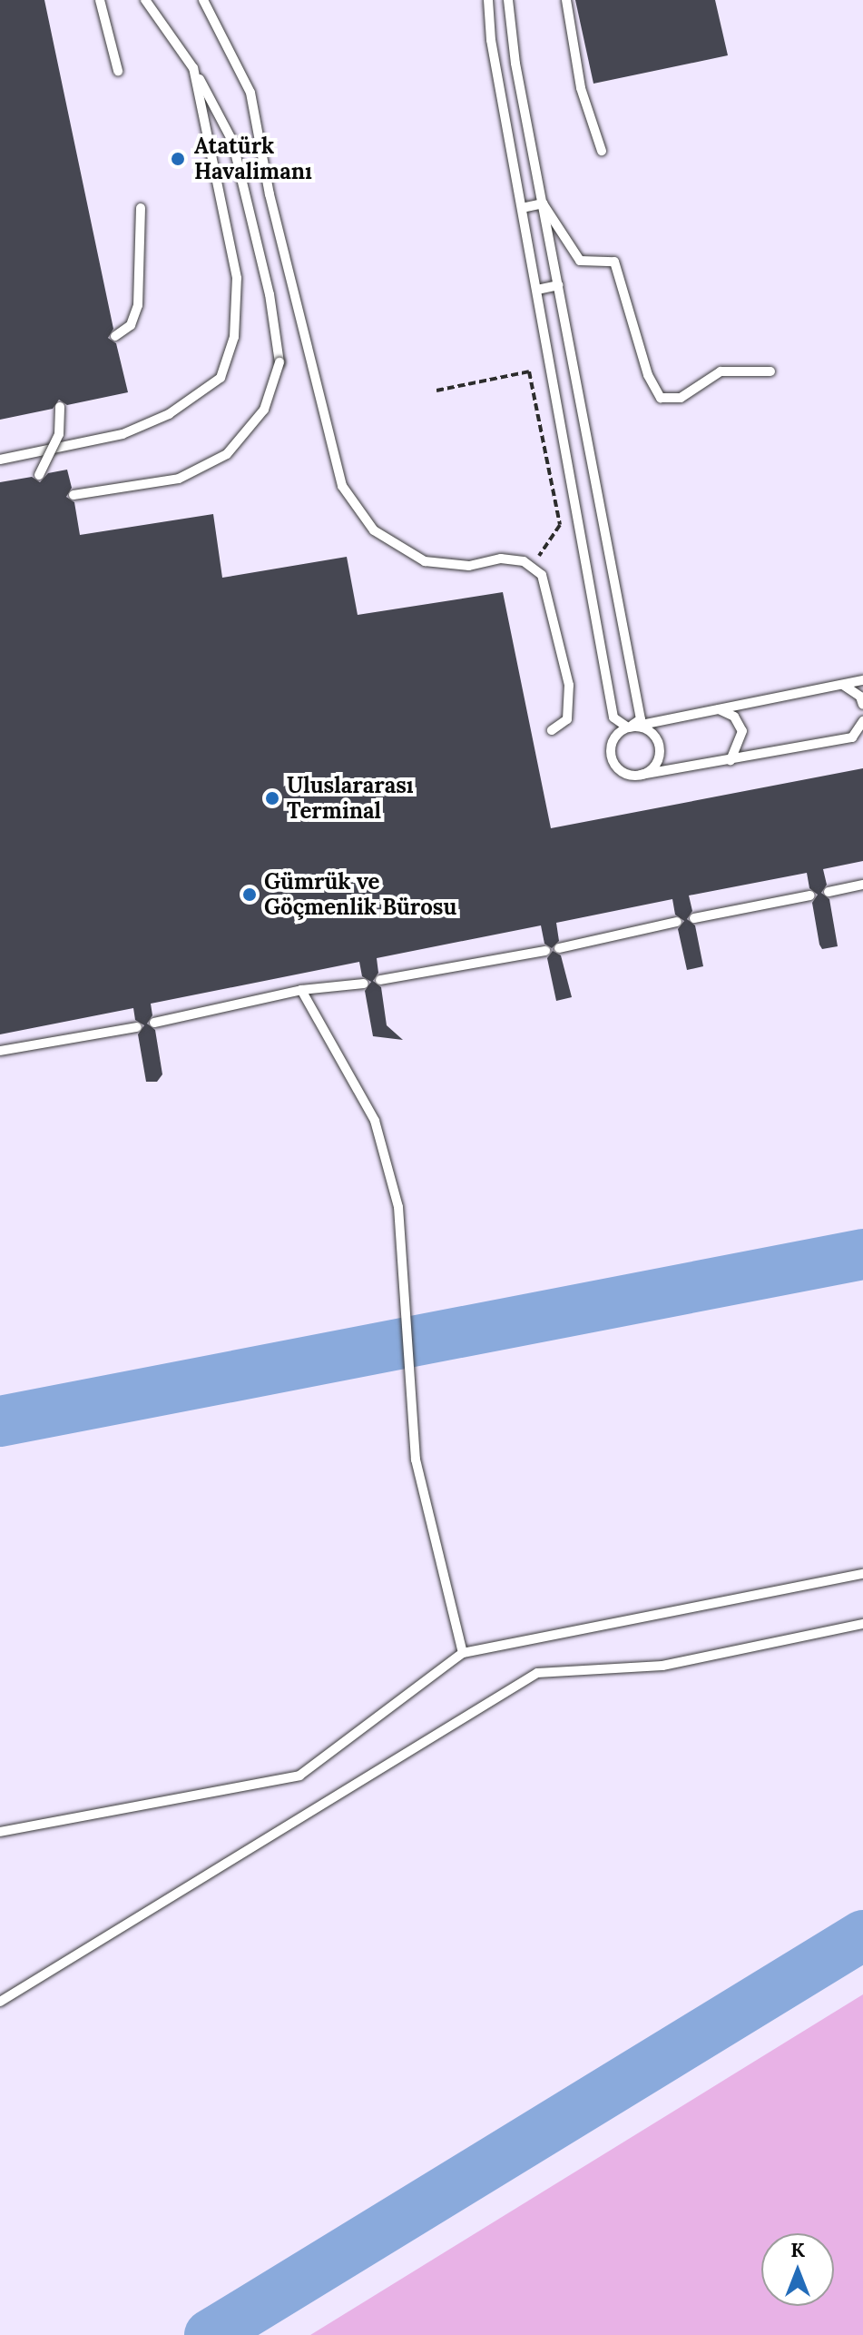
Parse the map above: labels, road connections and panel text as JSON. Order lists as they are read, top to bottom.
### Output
{
  "places": ["Atatürk Havalimanı", "Uluslararası Terminal", "Gümrük ve Göçmenlik Bürosu"],
  "north": "top"
}
